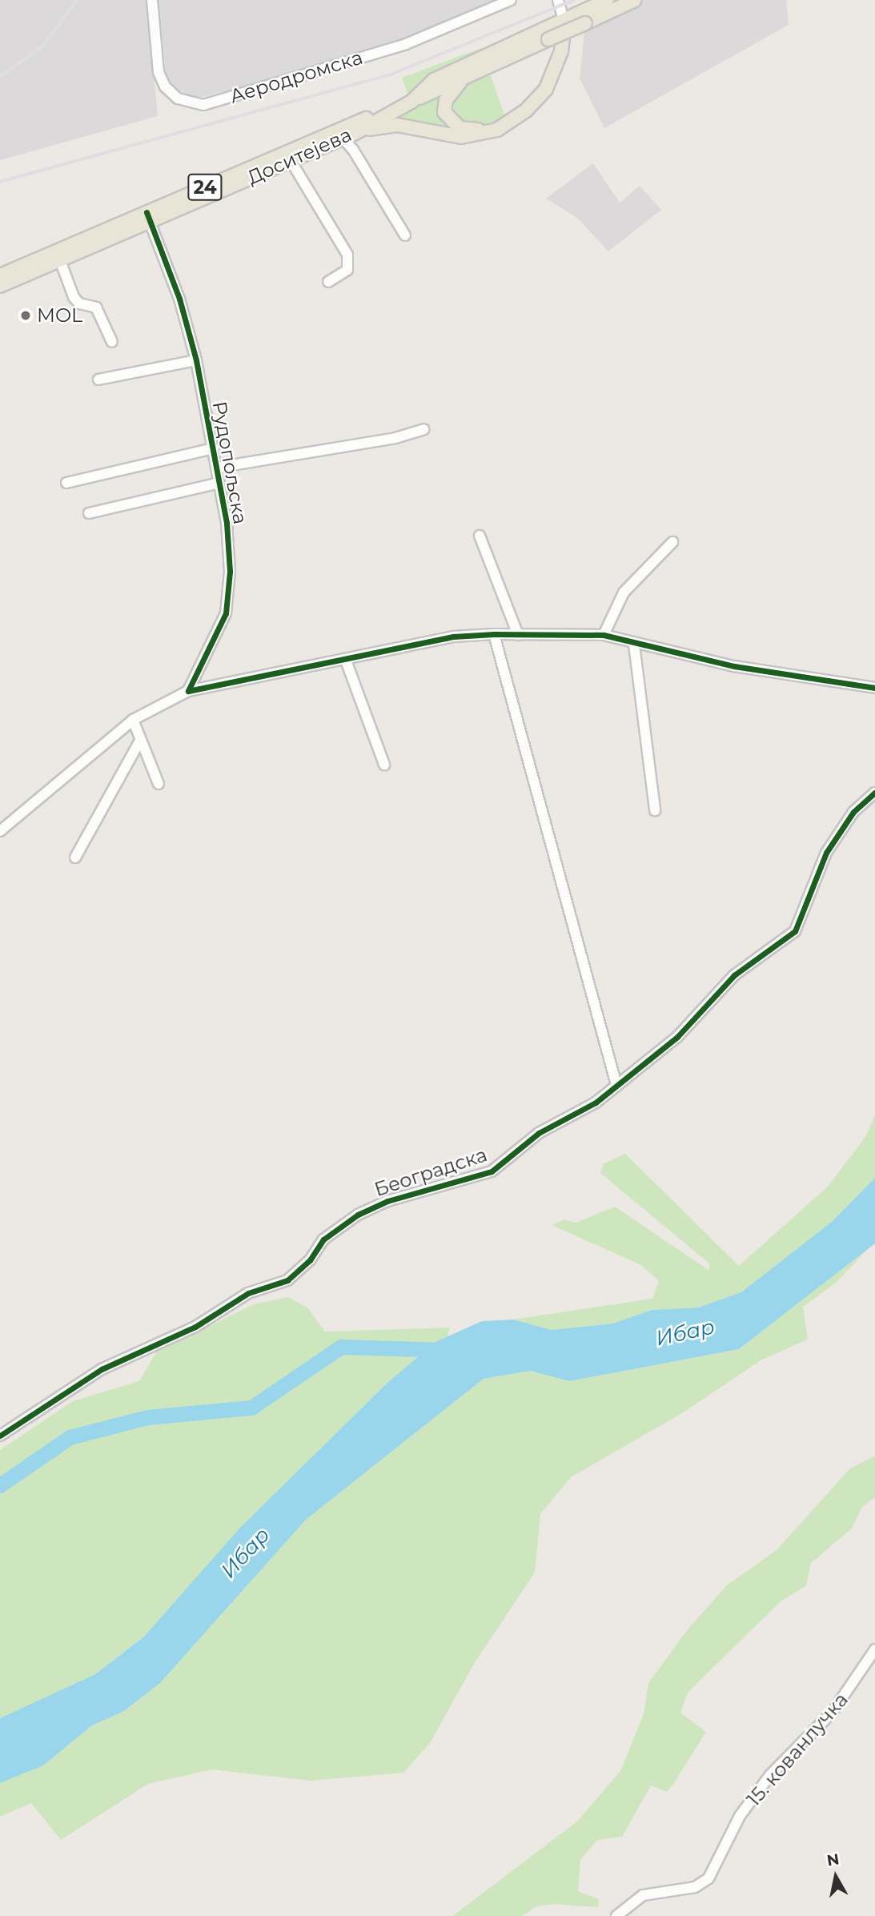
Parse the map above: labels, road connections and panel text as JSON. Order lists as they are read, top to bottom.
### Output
{
  "streets": {
    "main road": ["Доситејева", "24"],
    "street": [
      "Аеродромска",
      "Рудопољска",
      "Београдска",
      "15. кованлучка"
    ]
  },
  "crossings": [
    ["Доситејева", "Рудопољска"]
  ],
  "water": ["Ибар"],
  "places": ["MOL"],
  "north": "top"
}
